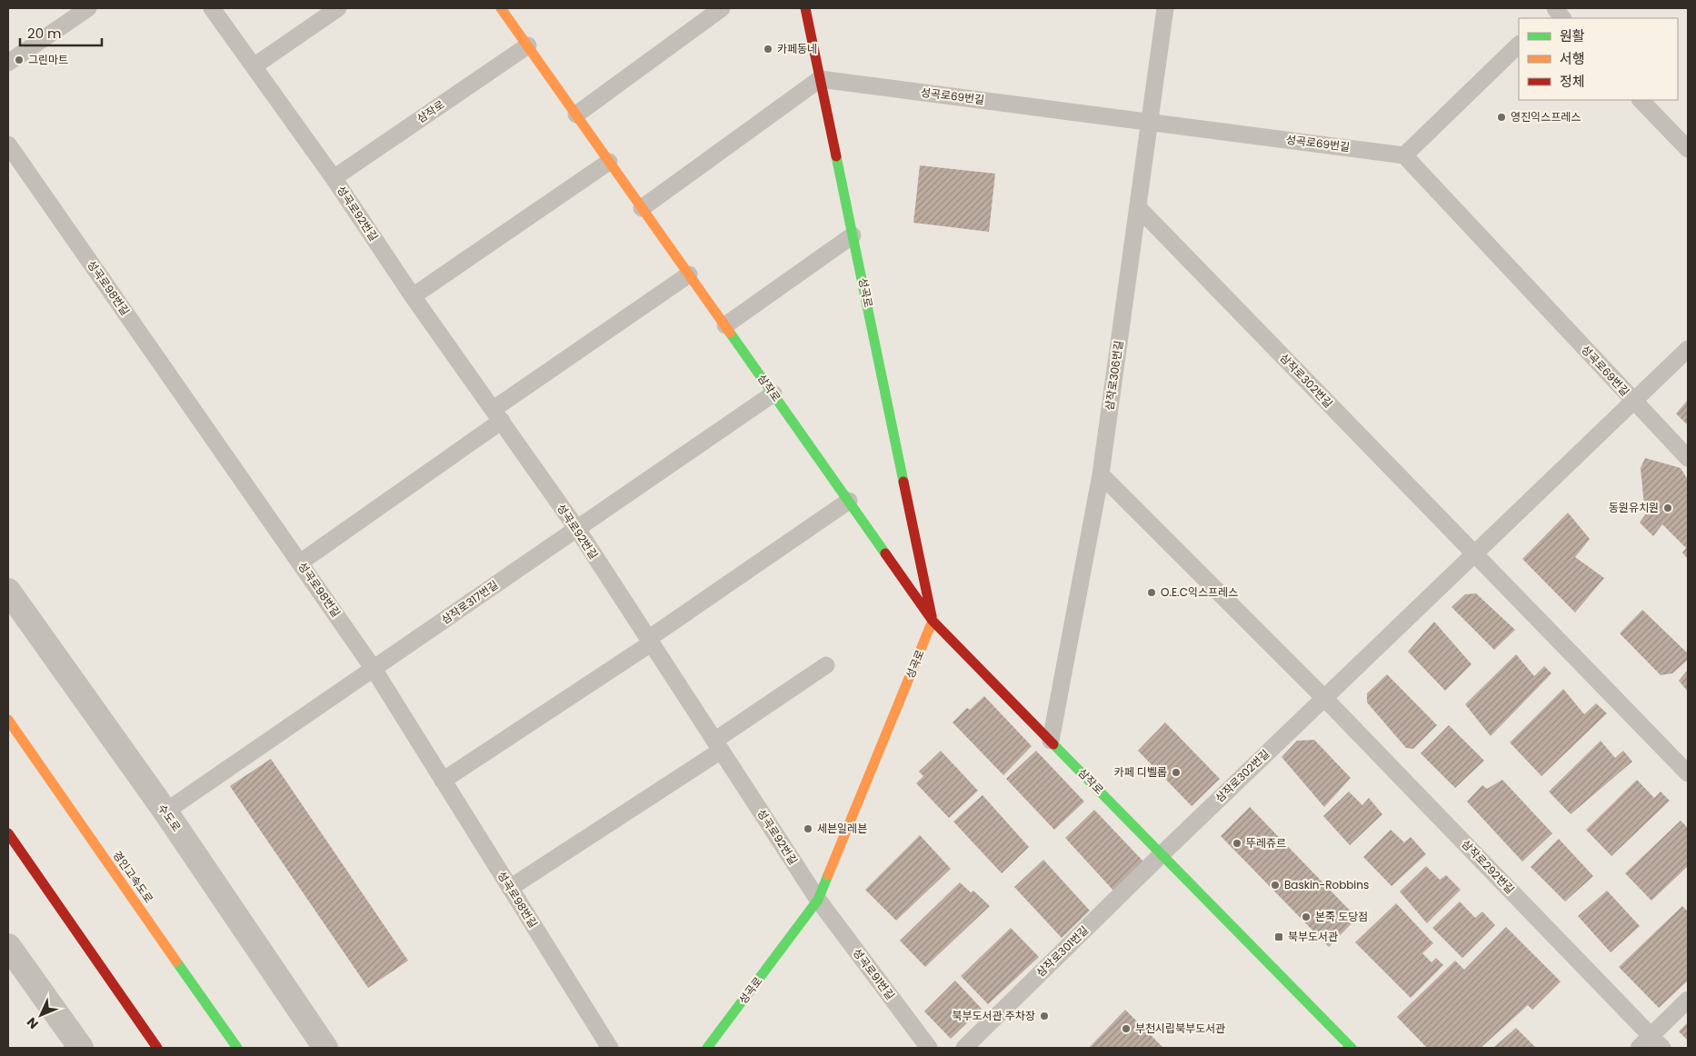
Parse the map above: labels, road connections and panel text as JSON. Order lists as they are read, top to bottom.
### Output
{
  "streets": {
    "main road": ["삼작로", "성곡로", "경인고속도로"],
    "street": ["수도로"],
    "lane": [
      "성곡로69번길",
      "성곡로92번길",
      "성곡로98번길",
      "삼작로306번길",
      "삼작로302번길",
      "삼작로317번길",
      "삼작로292번길",
      "삼작로301번길",
      "성곡로91번길"
    ]
  },
  "crossings": [
    ["성곡로69번길", "성곡로"],
    ["성곡로69번길", "삼작로306번길"],
    ["성곡로69번길", "삼작로302번길"],
    ["삼작로", "성곡로92번길"],
    ["삼작로", "성곡로"],
    ["삼작로", "삼작로306번길"],
    ["삼작로", "삼작로302번길"],
    ["삼작로", "삼작로317번길"],
    ["삼작로", "삼작로301번길"],
    ["성곡로92번길", "성곡로"],
    ["성곡로92번길", "삼작로317번길"],
    ["성곡로92번길", "성곡로91번길"],
    ["성곡로98번길", "삼작로317번길"],
    ["성곡로", "성곡로91번길"],
    ["삼작로306번길", "삼작로302번길"],
    ["삼작로302번길", "삼작로292번길"],
    ["삼작로302번길", "삼작로301번길"],
    ["삼작로317번길", "수도로"]
  ],
  "places": {
    "other": [
      "카페동네",
      "그린마트",
      "영진익스프레스",
      "동원유치원",
      "O.E.C익스프레스",
      "카페 디벨롭",
      "세븐일레븐",
      "뚜레쥬르",
      "Baskin-Robbins",
      "본죽 도당점",
      "북부도서관 주차장",
      "부천시립북부도서관"
    ],
    "transit": ["북부도서관"]
  },
  "legend": ["원활", "서행", "정체"],
  "scale_bar": "20 m",
  "north": "bottom left"
}
